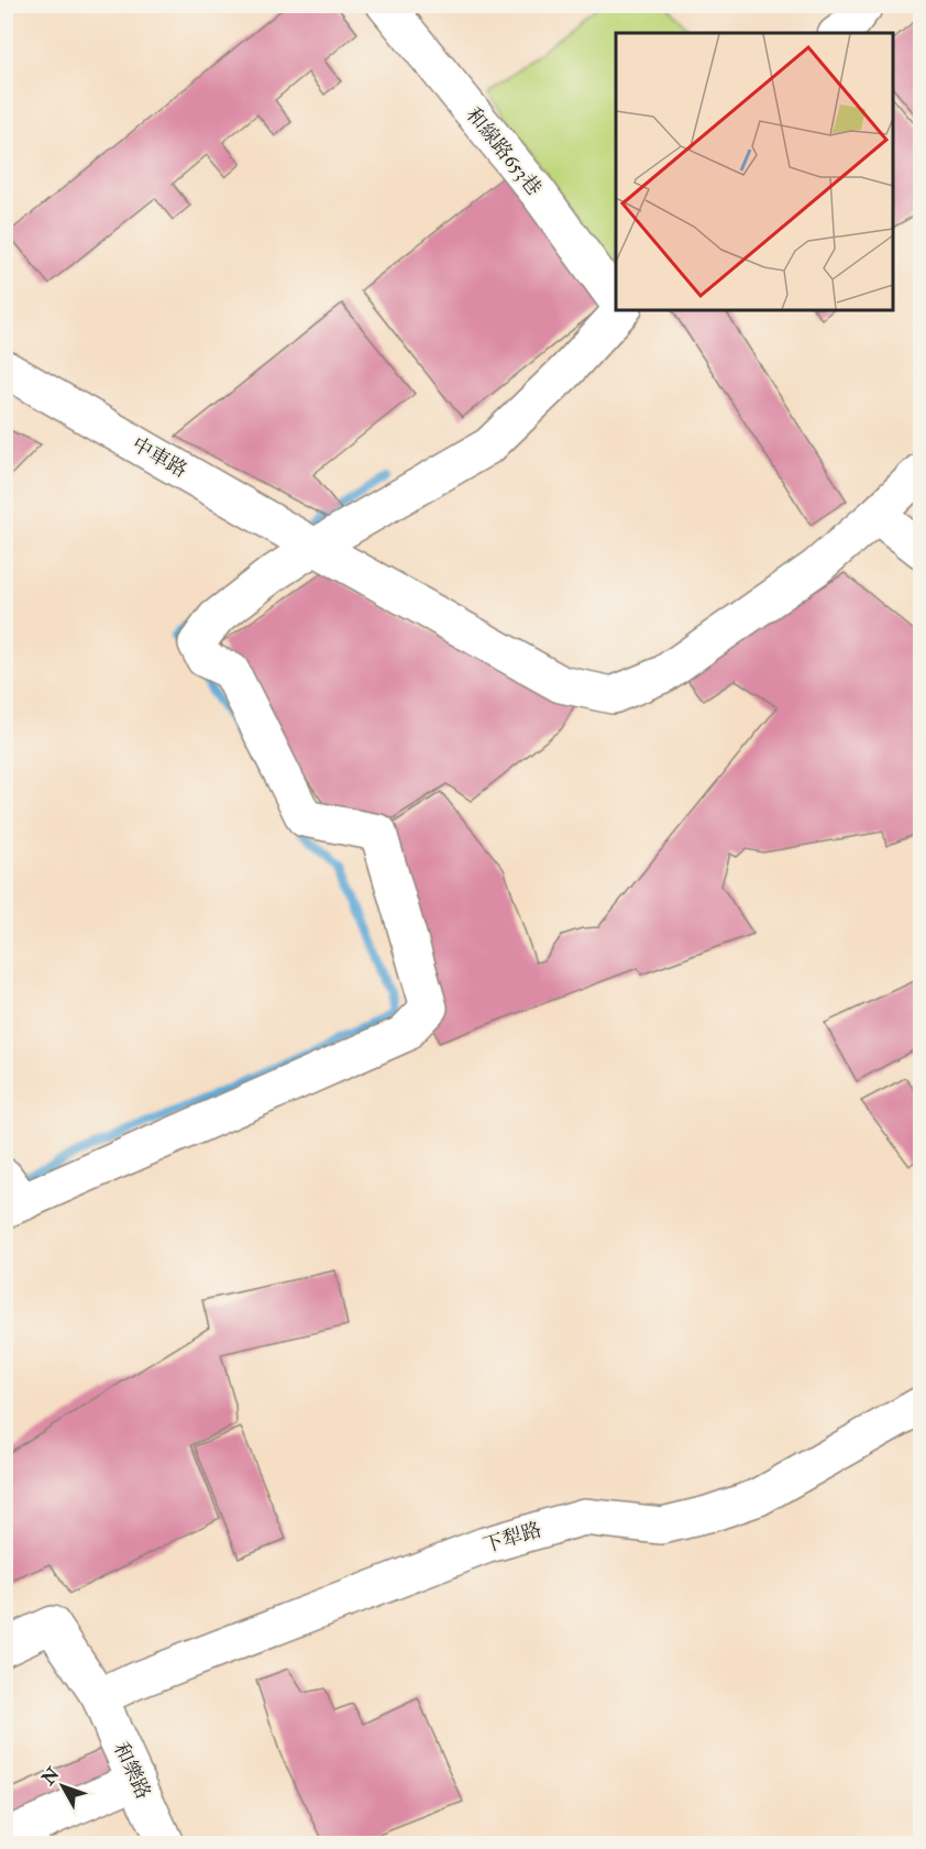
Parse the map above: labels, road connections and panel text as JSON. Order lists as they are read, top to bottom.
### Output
{
  "streets": {
    "street": [
      "和線路653巷",
      "中車路",
      "下犁路",
      "和樂路"
    ]
  },
  "crossings": [
    ["下犁路", "和樂路"]
  ],
  "north": "top left"
}
